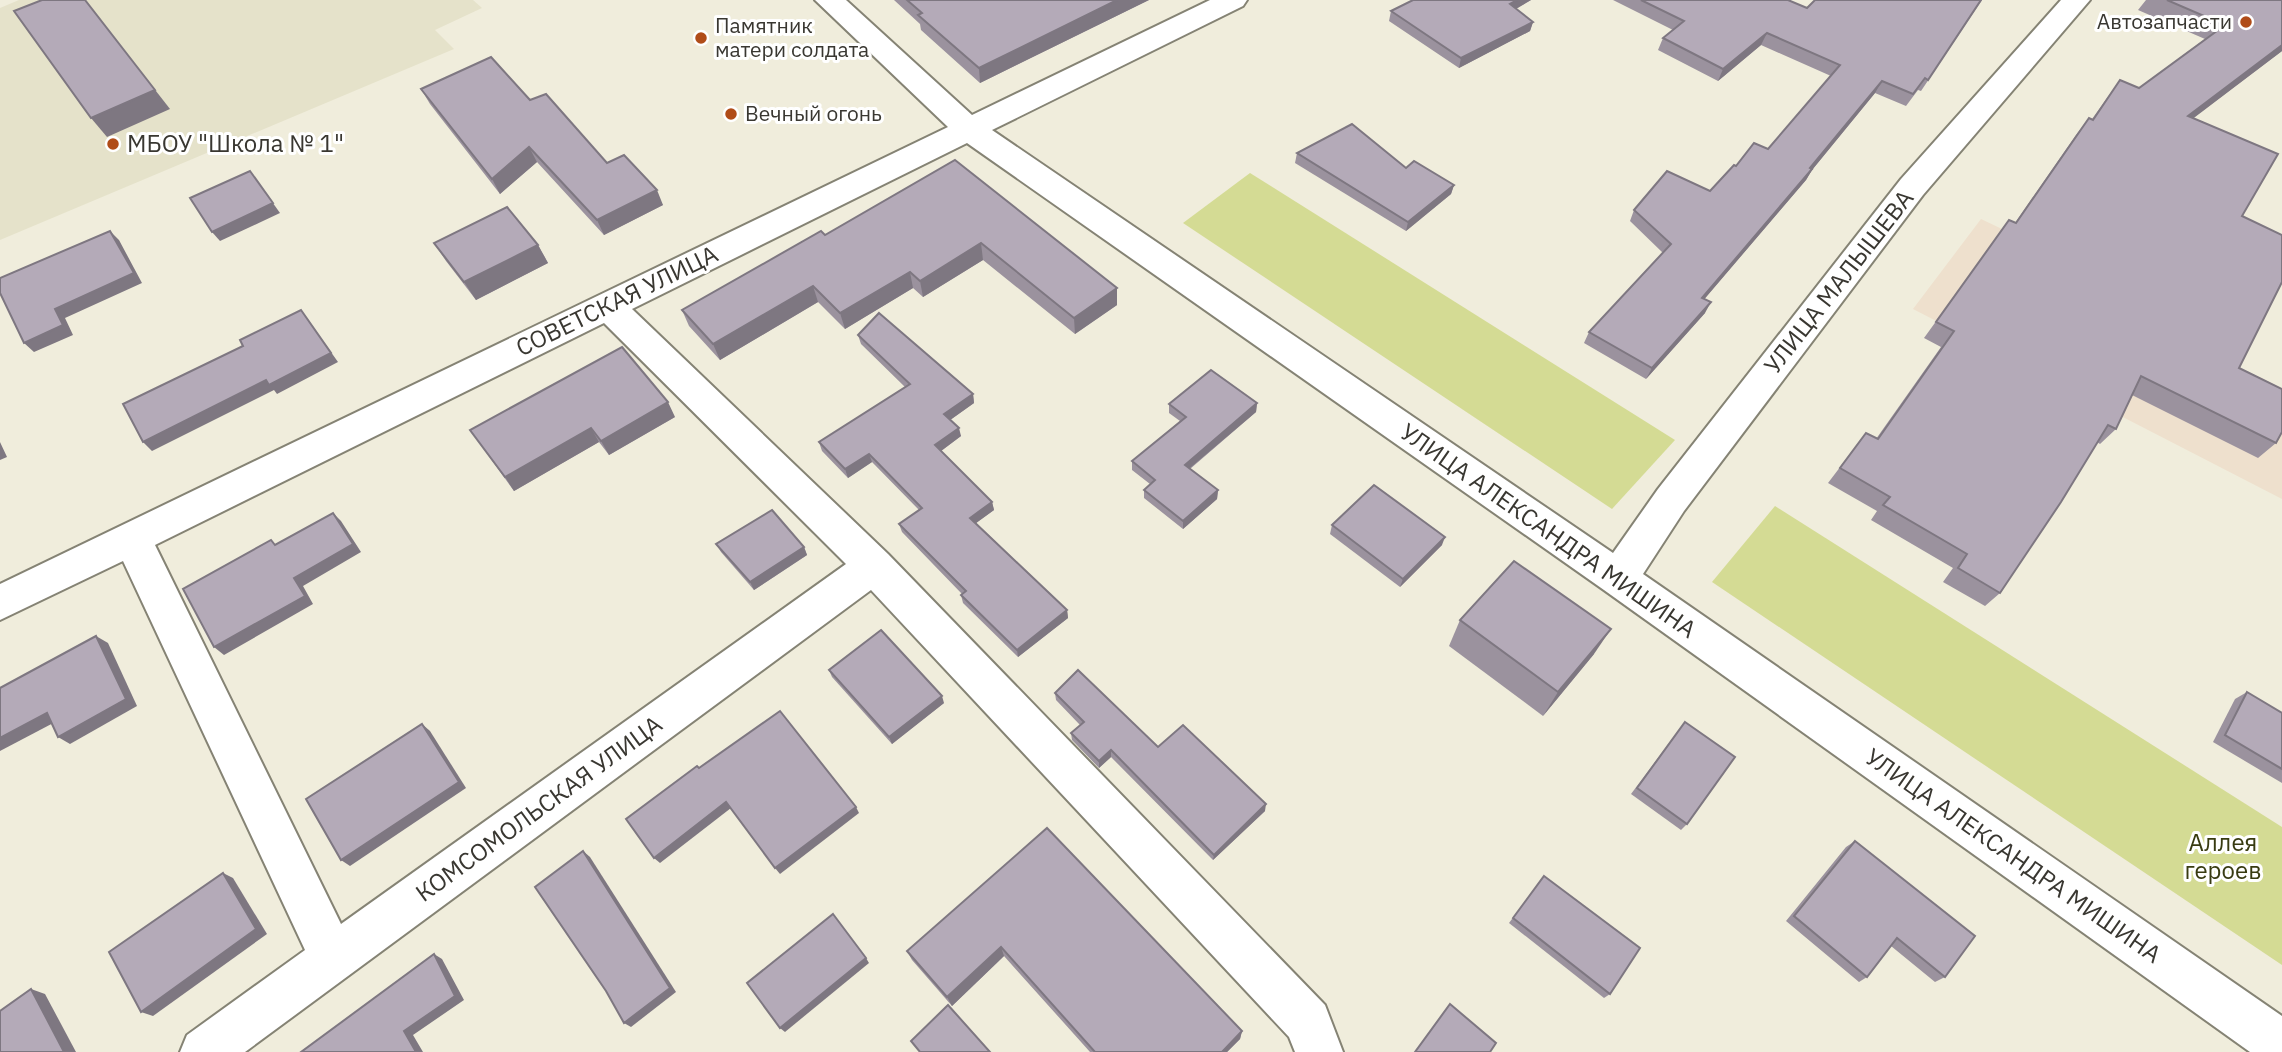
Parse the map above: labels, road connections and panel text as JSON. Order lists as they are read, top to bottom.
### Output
{
  "streets": {
    "street": [
      "УЛИЦА МАЛЫШЕВА",
      "СОВЕТСКАЯ УЛИЦА",
      "УЛИЦА АЛЕКСАНДРА МИШИНА",
      "КОМСОМОЛЬСКАЯ УЛИЦА"
    ]
  },
  "crossings": [
    ["УЛИЦА МАЛЫШЕВА", "УЛИЦА АЛЕКСАНДРА МИШИНА"],
    ["СОВЕТСКАЯ УЛИЦА", "УЛИЦА АЛЕКСАНДРА МИШИНА"]
  ],
  "parks": ["Аллея героев"],
  "places": [
    "Автозапчасти",
    "Памятник матери солдата",
    "Вечный огонь",
    "МБОУ \"Школа № 1\""
  ]
}
